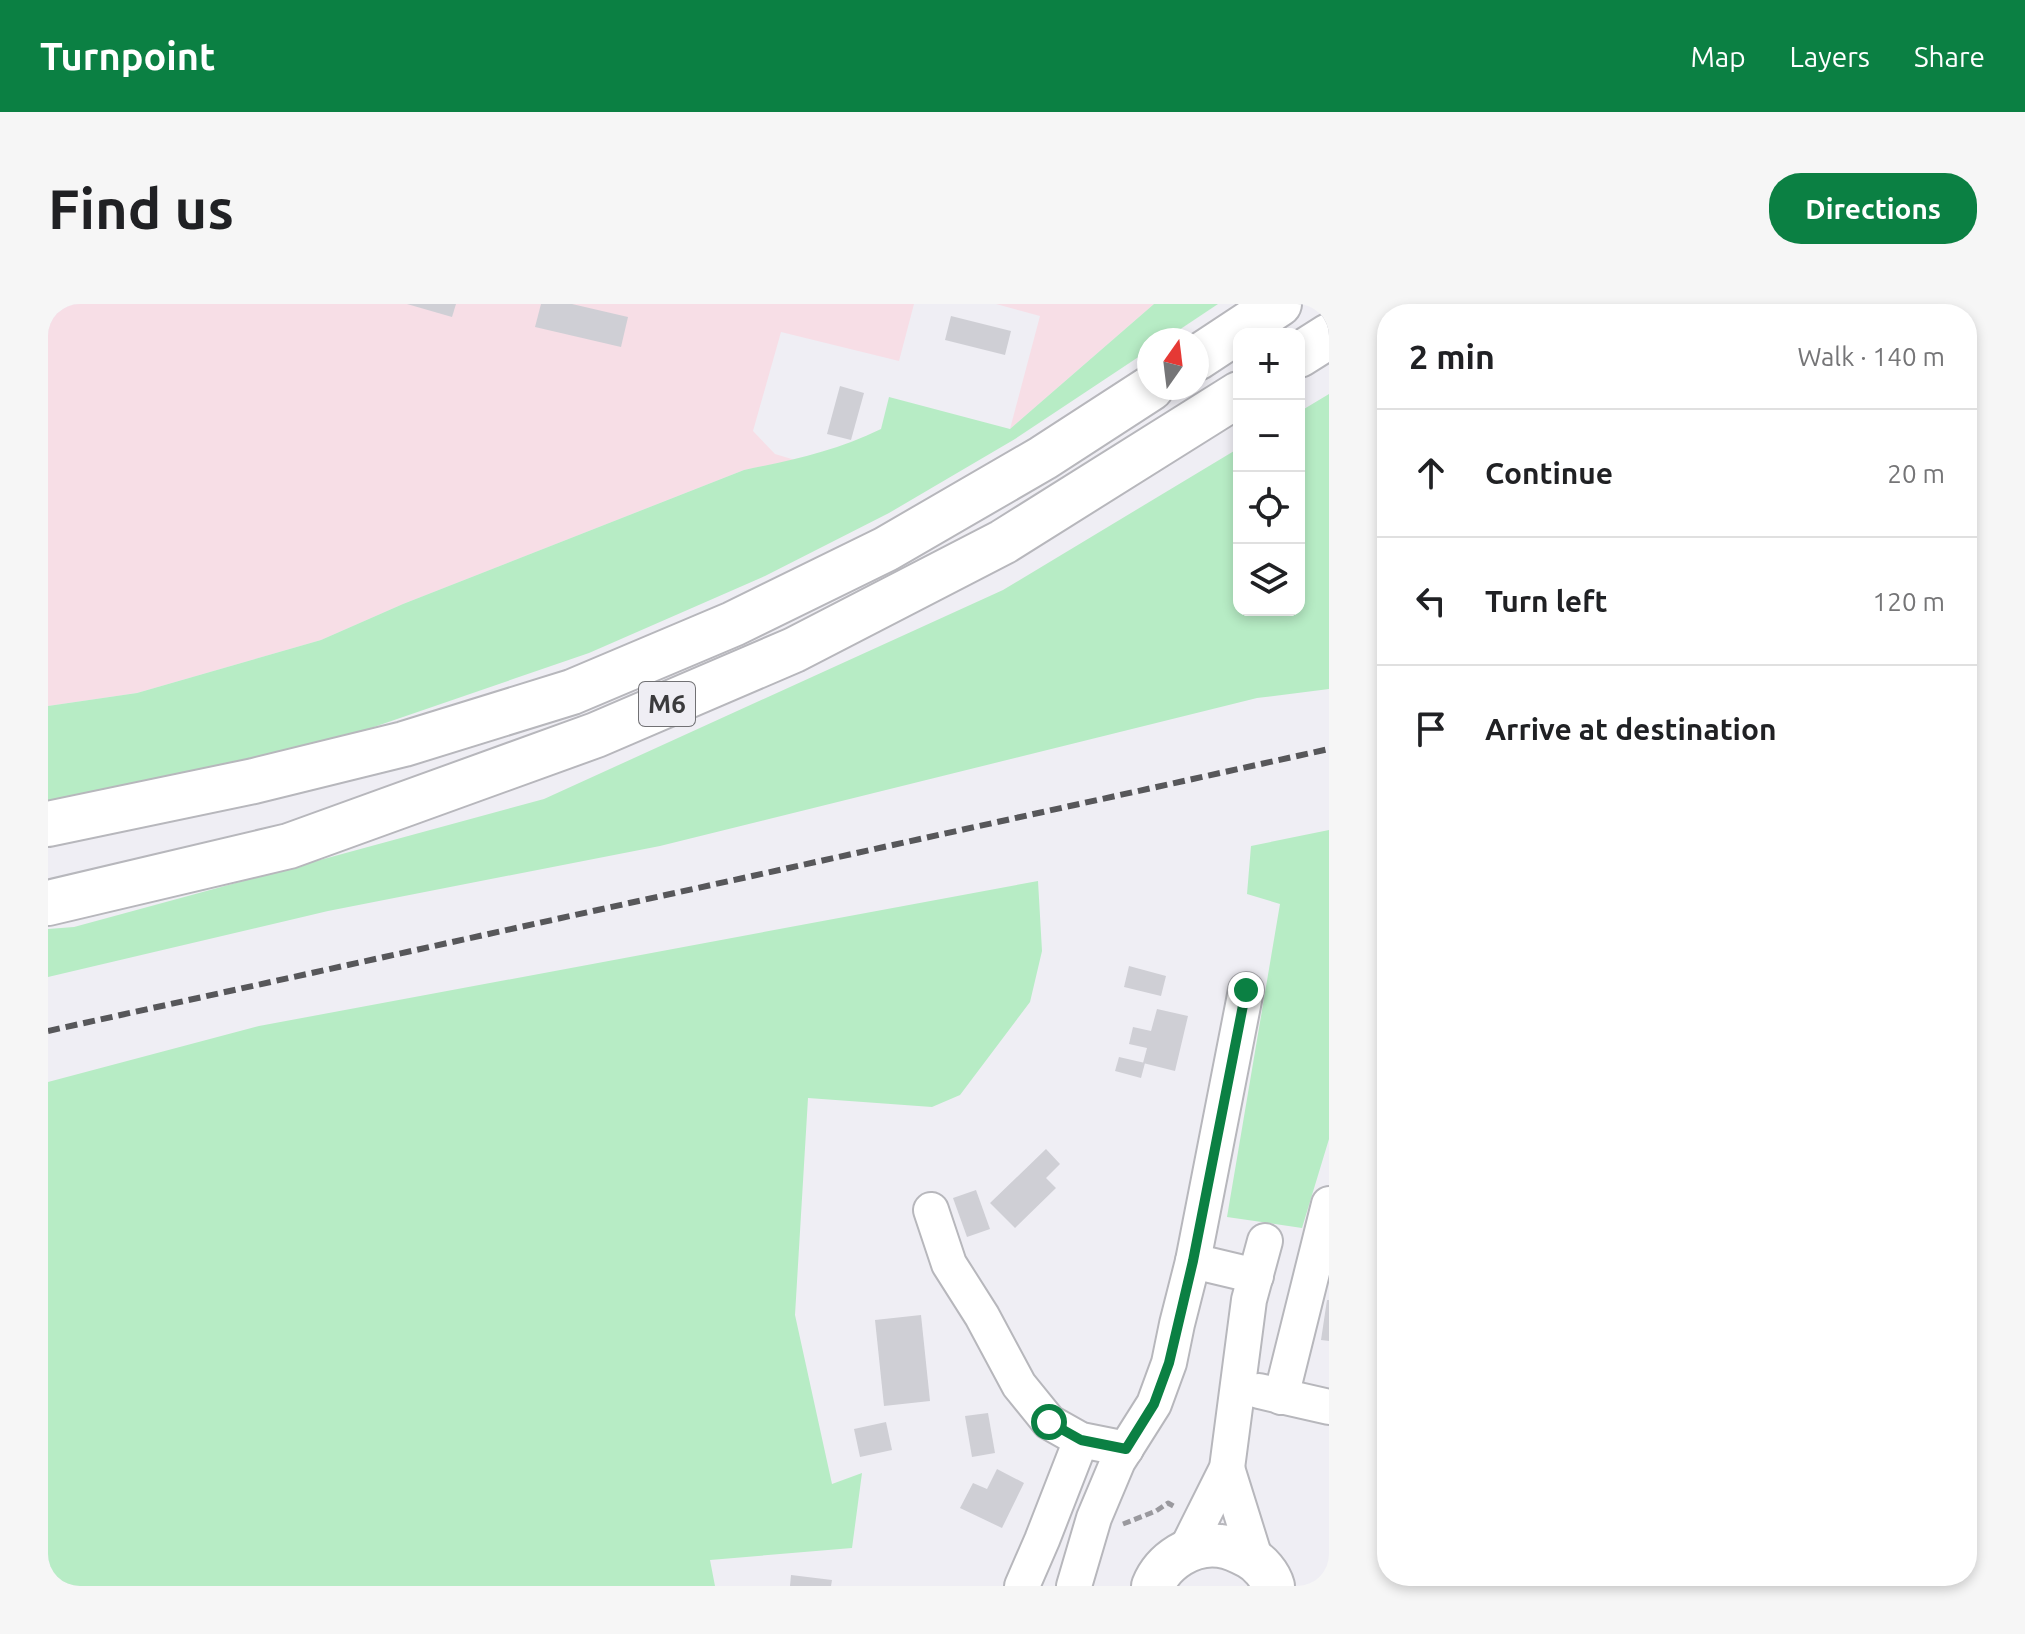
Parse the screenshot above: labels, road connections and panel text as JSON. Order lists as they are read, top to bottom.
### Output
{
  "streets": {
    "highway": ["M6"]
  },
  "north": "top",
  "page": {
    "header": "Turnpoint",
    "nav": ["Map", "Layers", "Share"],
    "buttons": "Directions",
    "title": "Find us",
    "heading": ["2 min", "Walk · 140 m"],
    "map_buttons": ["+", "−"],
    "list": [
      ["Continue", "20 m"],
      ["Turn left", "120 m"],
      "Arrive at destination"
    ]
  }
}
